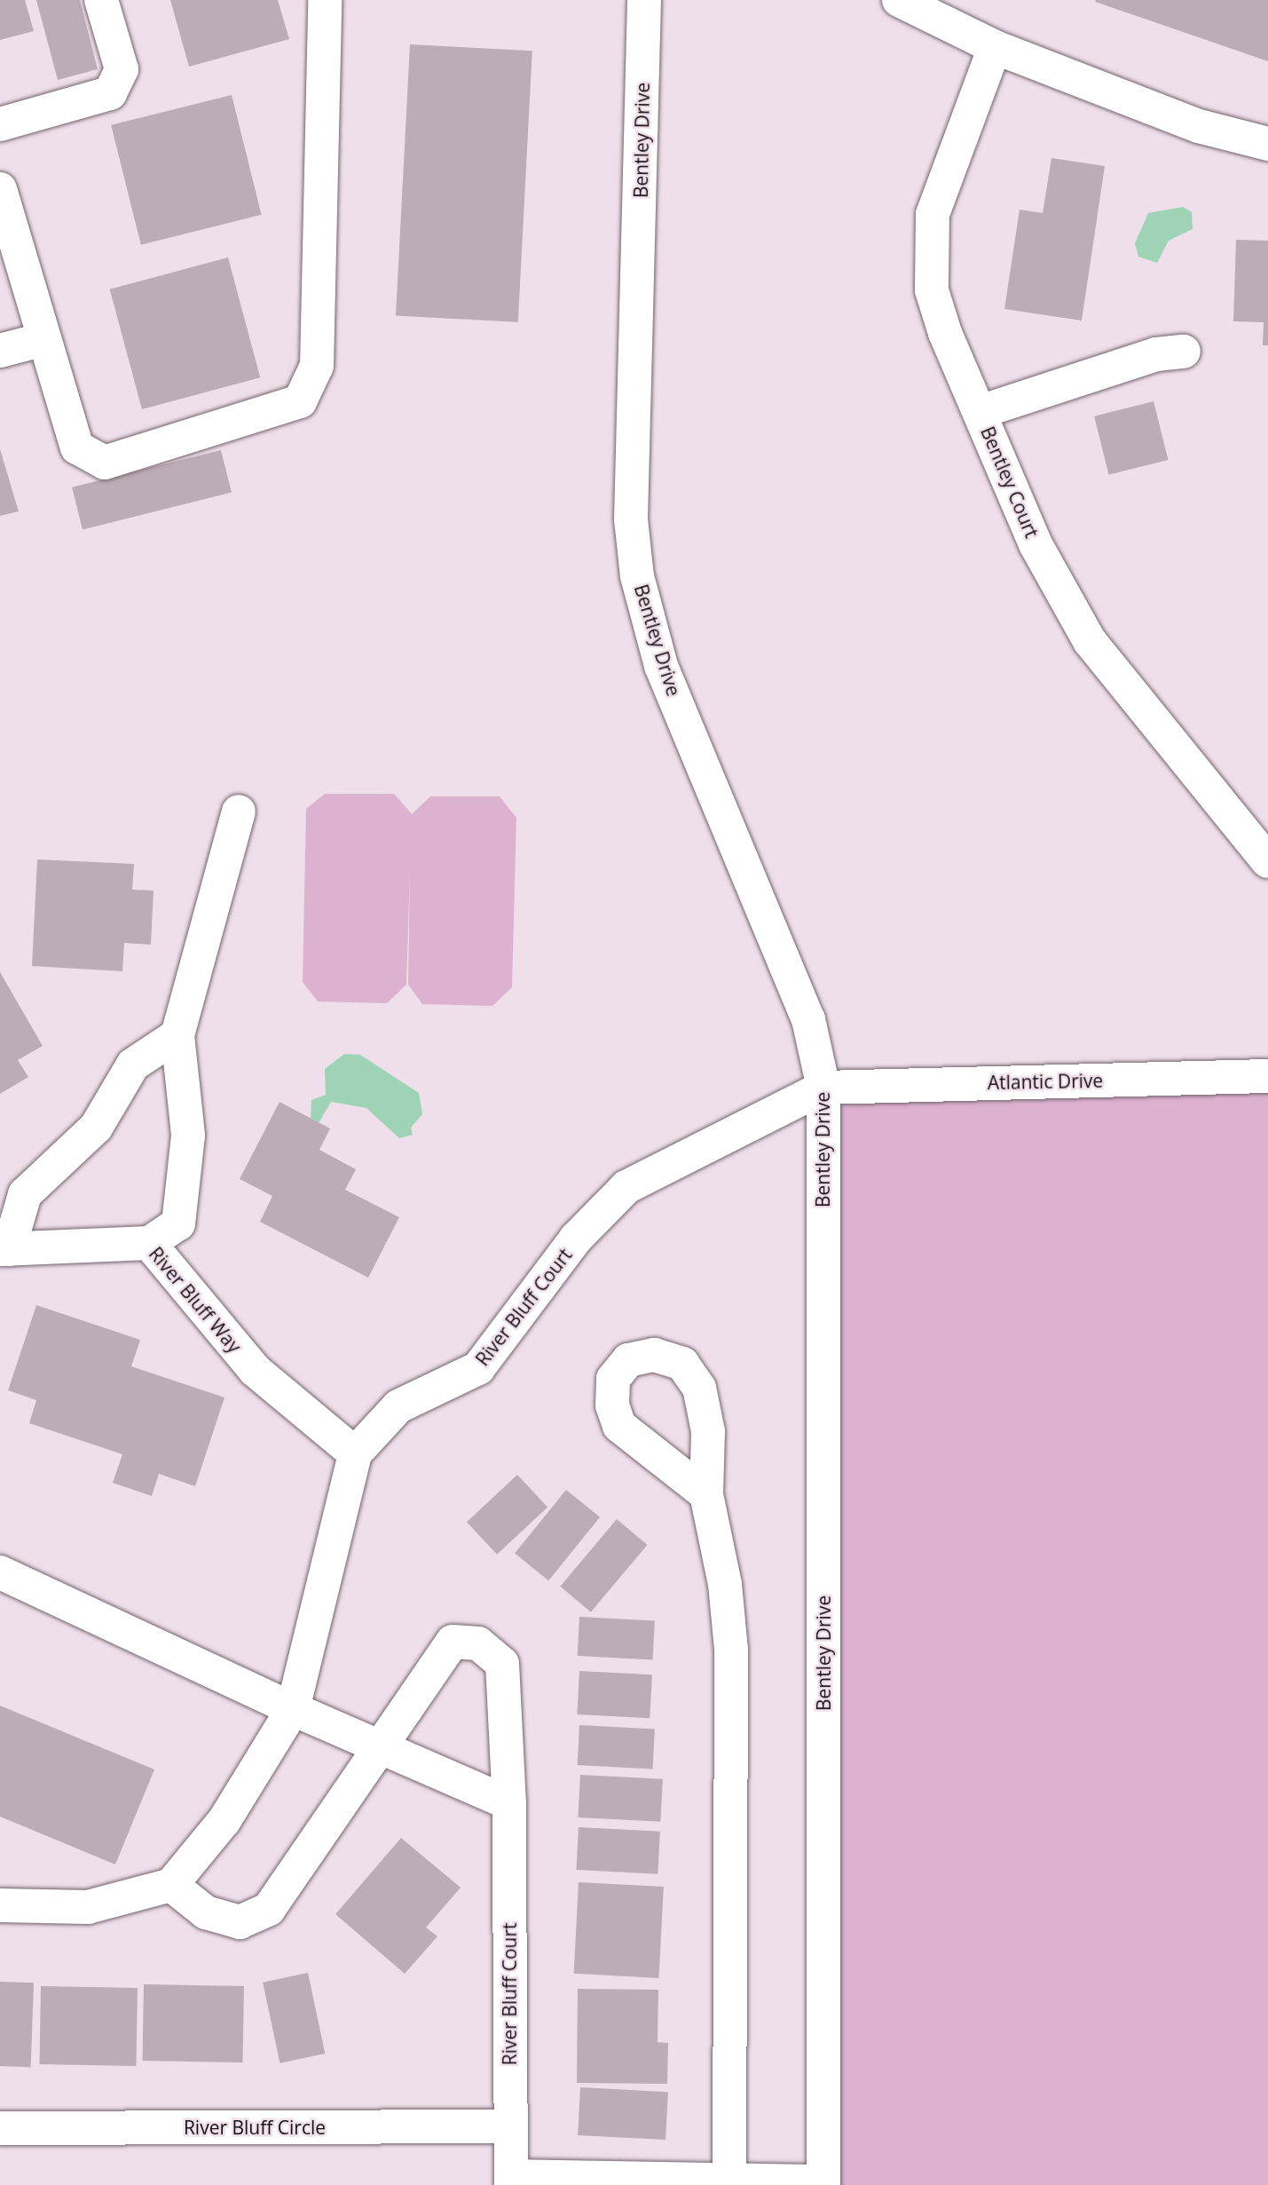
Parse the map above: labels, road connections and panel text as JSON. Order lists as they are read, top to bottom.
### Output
{
  "streets": {
    "street": [
      "Bentley Drive",
      "Bentley Court",
      "Atlantic Drive",
      "River Bluff Way",
      "River Bluff Court",
      "River Bluff Circle"
    ]
  },
  "crossings": [
    ["Bentley Drive", "Atlantic Drive"],
    ["Bentley Drive", "River Bluff Court"],
    ["Atlantic Drive", "River Bluff Court"],
    ["River Bluff Way", "River Bluff Court"],
    ["River Bluff Court", "River Bluff Circle"]
  ]
}
